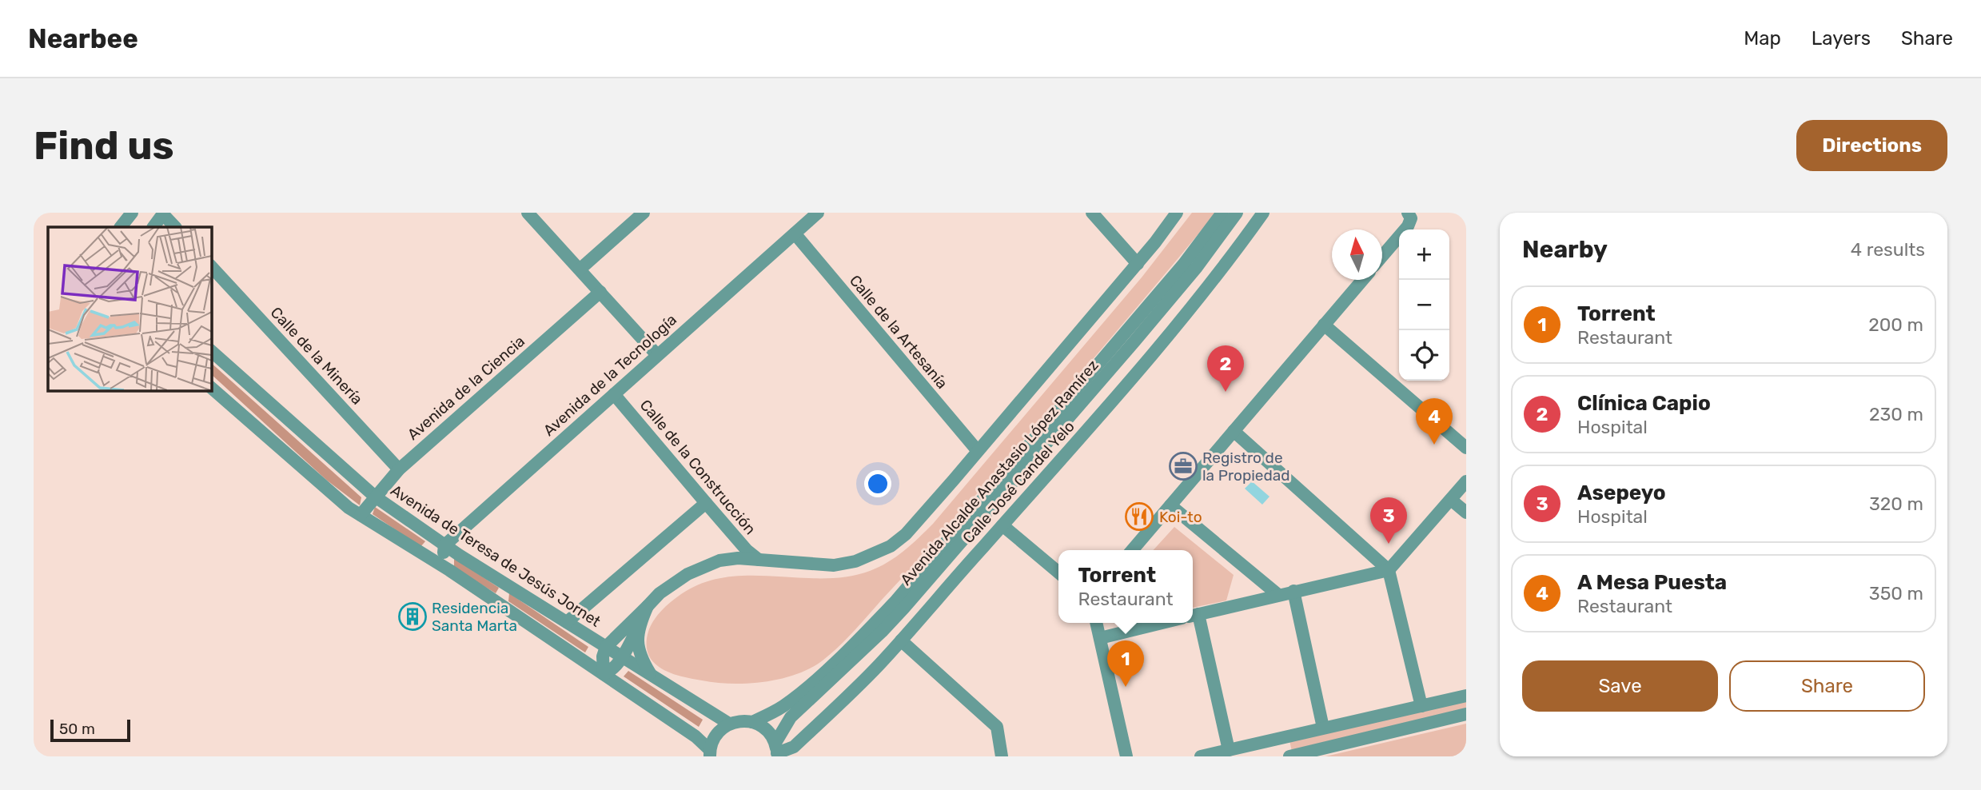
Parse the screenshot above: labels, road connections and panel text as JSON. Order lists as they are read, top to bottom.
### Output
{
  "streets": {
    "street": [
      "Calle de la Artesanía",
      "Calle de la Minería",
      "Avenida de la Tecnología",
      "Avenida de la Ciencia",
      "Calle de la Construcción",
      "Avenida Alcalde Anastasio López Ramírez",
      "Calle José Candel Yelo",
      "Avenida de Teresa de Jesús Jornet"
    ]
  },
  "crossings": [
    ["Calle de la Artesanía", "Avenida de la Tecnología"],
    ["Calle de la Minería", "Avenida de la Ciencia"],
    ["Avenida de la Tecnología", "Calle de la Construcción"],
    ["Avenida de la Tecnología", "Avenida de Teresa de Jesús Jornet"],
    ["Avenida de la Ciencia", "Avenida de Teresa de Jesús Jornet"],
    ["Avenida Alcalde Anastasio López Ramírez", "Calle José Candel Yelo"]
  ],
  "places": {
    "office": ["Registro de la Propiedad"],
    "restaurant": ["Koi-to"],
    "building": ["Residencia Santa Marta"]
  },
  "scale_bar": "50 m",
  "north": "top",
  "page": {
    "header": "Nearbee",
    "nav": ["Map", "Layers", "Share"],
    "buttons": [
      "Directions",
      ["Save", "Share"]
    ],
    "title": "Find us",
    "heading": ["Nearby", "4 results"],
    "map_buttons": ["+", "−"],
    "list": [
      {
        "mark": "1",
        "name": "Torrent",
        "note": "Restaurant",
        "value": "200 m"
      },
      {
        "mark": "2",
        "name": "Clínica Capio",
        "note": "Hospital",
        "value": "230 m"
      },
      {
        "mark": "3",
        "name": "Asepeyo",
        "note": "Hospital",
        "value": "320 m"
      },
      {
        "mark": "4",
        "name": "A Mesa Puesta",
        "note": "Restaurant",
        "value": "350 m"
      }
    ],
    "pins": [
      "2",
      "4",
      "3",
      "1"
    ],
    "popup": ["Torrent", "Restaurant"],
    "scale": "50 m"
  }
}
